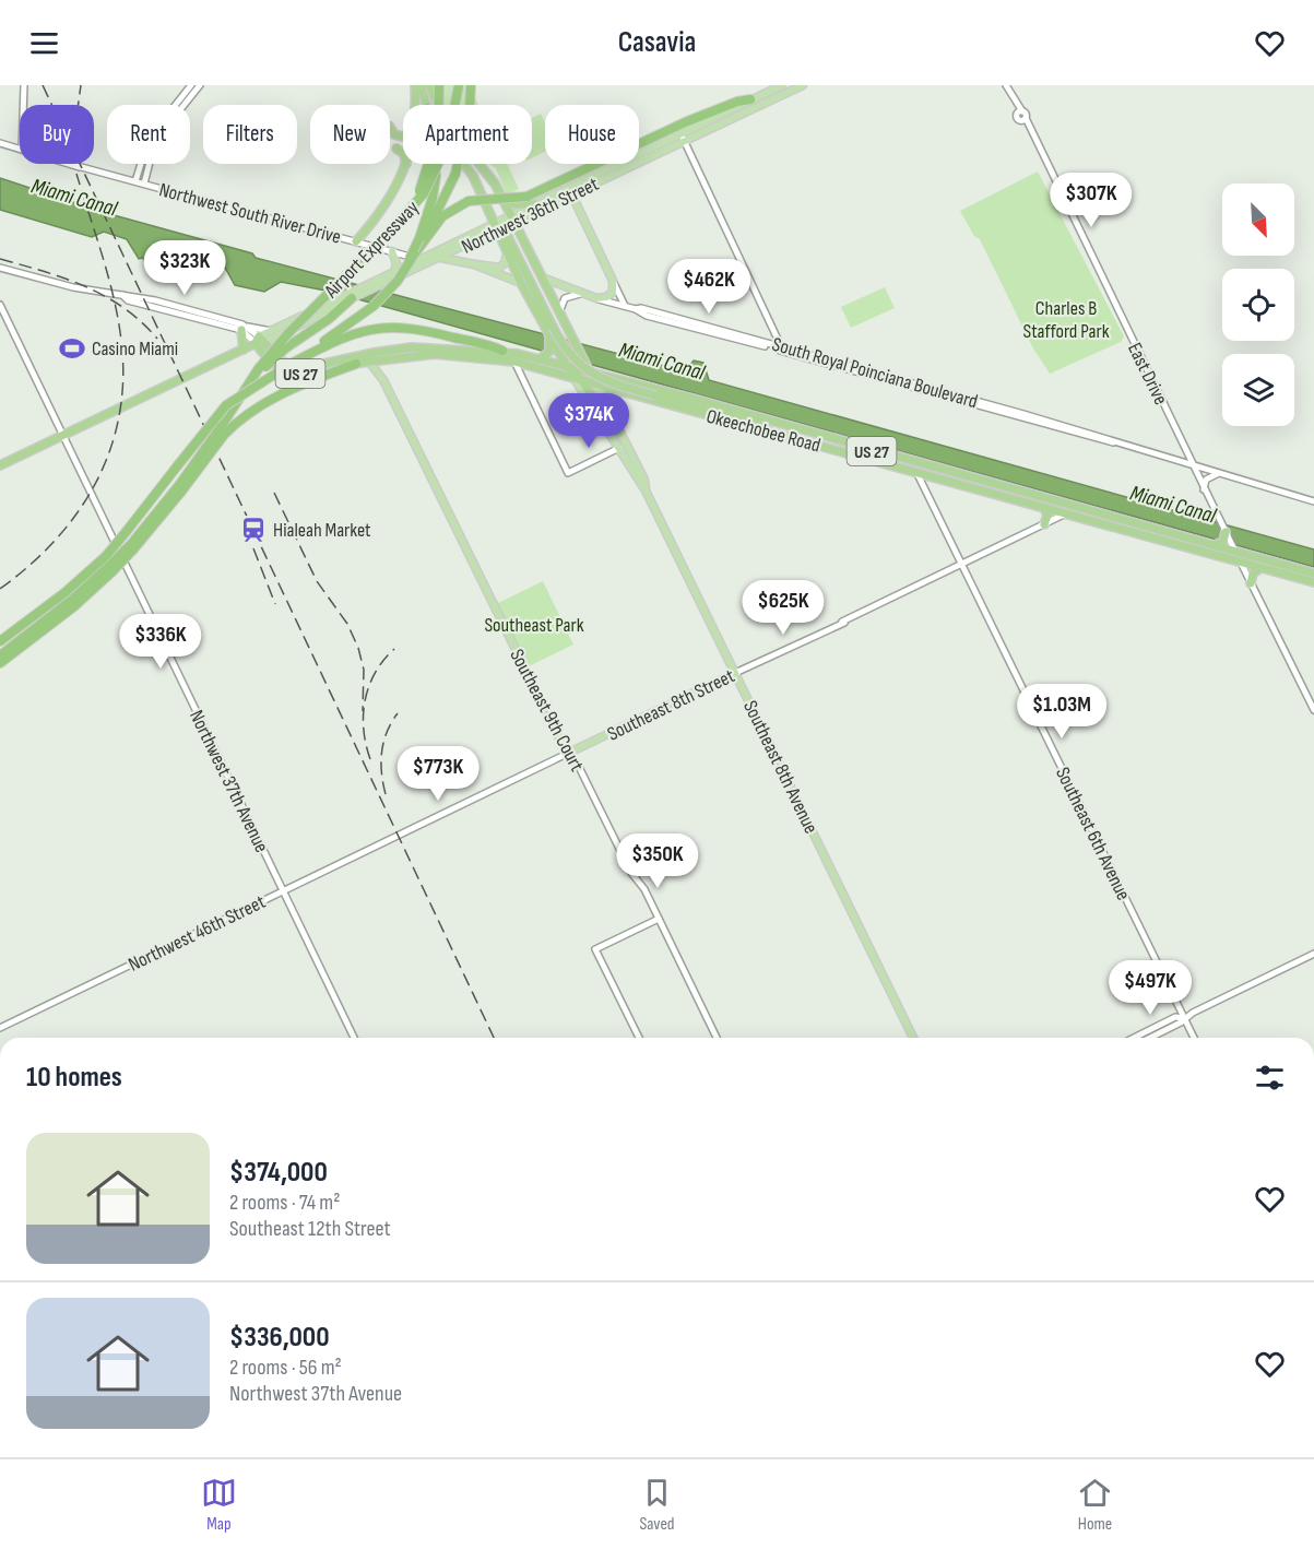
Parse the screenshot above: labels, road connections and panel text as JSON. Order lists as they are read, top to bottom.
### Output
{
  "streets": {
    "highway": [
      "Northwest 36th Street",
      "Airport Expressway",
      "US 27",
      "Okeechobee Road"
    ],
    "main road": [
      "South Royal Poinciana Boulevard",
      "Southeast 8th Street",
      "Southeast 9th Court",
      "Southeast 8th Avenue"
    ],
    "street": [
      "Northwest South River Drive",
      "East Drive",
      "Northwest 37th Avenue",
      "Southeast 6th Avenue",
      "Northwest 46th Street"
    ]
  },
  "crossings": [
    ["Northwest South River Drive", "Northwest 36th Street"],
    ["Northwest South River Drive", "Airport Expressway"],
    ["Northwest 36th Street", "Airport Expressway"],
    ["Northwest 36th Street", "Okeechobee Road"],
    ["Northwest 36th Street", "Northwest 37th Avenue"],
    ["South Royal Poinciana Boulevard", "East Drive"],
    ["East Drive", "Okeechobee Road"],
    ["Okeechobee Road", "Southeast 8th Street"],
    ["Okeechobee Road", "Southeast 9th Court"],
    ["Okeechobee Road", "Southeast 6th Avenue"],
    ["Southeast 8th Street", "Southeast 9th Court"],
    ["Southeast 8th Street", "Southeast 8th Avenue"],
    ["Southeast 8th Street", "Southeast 6th Avenue"],
    ["Southeast 8th Street", "Northwest 46th Street"],
    ["Northwest 37th Avenue", "Northwest 46th Street"]
  ],
  "water": ["Miami Canal"],
  "parks": ["Charles B Stafford Park", "Southeast Park"],
  "places": {
    "sports": ["Casino Miami"],
    "station": ["Hialeah Market"]
  },
  "north": "bottom right",
  "page": {
    "header": "Casavia",
    "chip": [
      "Buy",
      "Rent",
      "Filters",
      "New",
      "Apartment",
      "House"
    ],
    "price": [
      "$307K",
      "$323K",
      "$462K",
      "$374K",
      "$625K",
      "$336K",
      "$1.03M",
      "$773K",
      "$350K",
      "$497K"
    ],
    "heading": "10 homes",
    "list": [
      {
        "name": "$374,000",
        "note": "2 rooms · 74 m² · Southeast 12th Street"
      },
      {
        "name": "$336,000",
        "note": "2 rooms · 56 m² · Northwest 37th Avenue"
      }
    ],
    "tabs": ["Map", "Saved", "Home"]
  }
}
